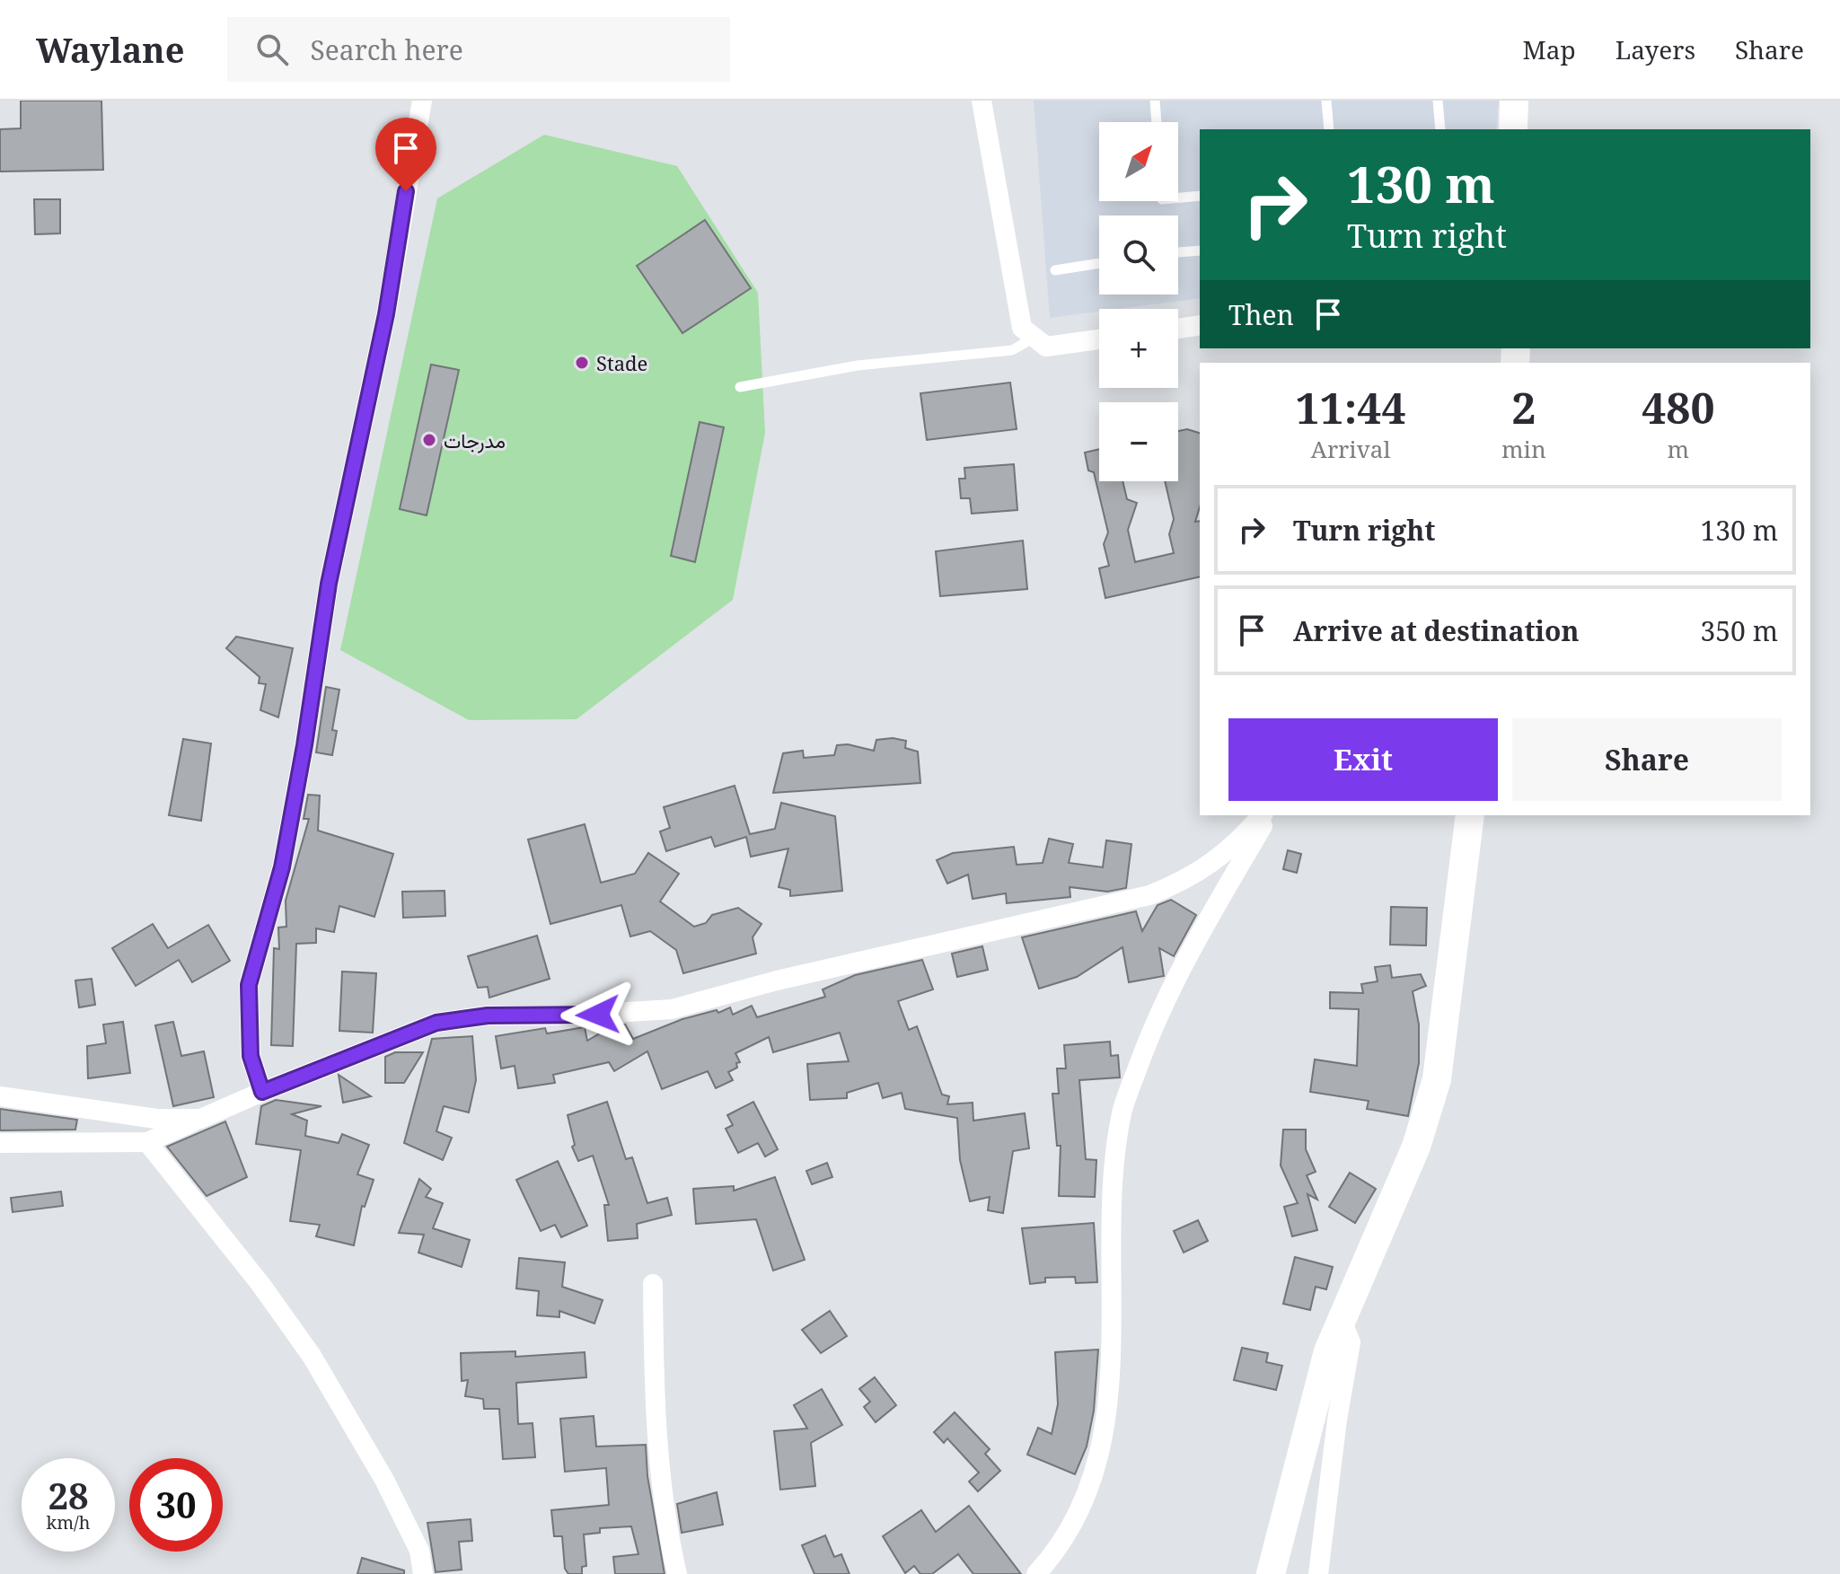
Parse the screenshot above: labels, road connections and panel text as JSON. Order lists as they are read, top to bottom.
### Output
{
  "places": ["Stade", "مدرجات"],
  "north": "top right",
  "page": {
    "header": "Waylane",
    "search": "Search here",
    "nav": ["Map", "Layers", "Share"],
    "map_buttons": ["+", "−"],
    "turn": ["130 m", "Turn right"],
    "then": "Then",
    "eta": [
      "11:44",
      "Arrival",
      "2",
      "min",
      "480",
      "m"
    ],
    "list": [
      {
        "name": "Turn right",
        "value": "130 m"
      },
      {
        "name": "Arrive at destination",
        "value": "350 m"
      }
    ],
    "buttons": ["Exit", "Share"],
    "speed": "28 km/h",
    "limit": "30"
  }
}
